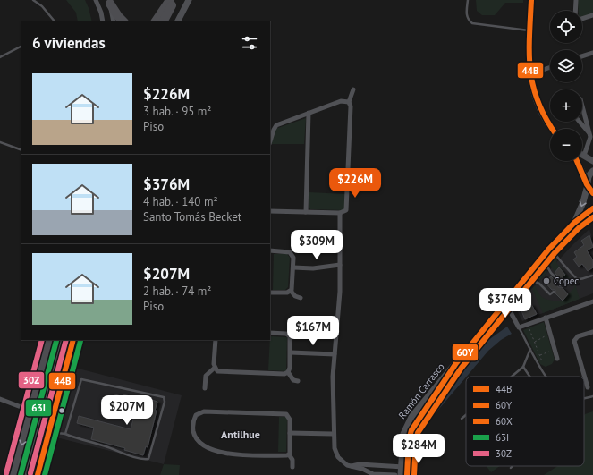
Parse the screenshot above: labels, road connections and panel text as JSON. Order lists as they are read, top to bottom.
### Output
{
  "streets": {
    "main road": ["Ramón Carrasco"]
  },
  "districts": ["Antilhue"],
  "places": ["Copec"],
  "lines": [
    "transit line 44B",
    "transit line 60Y",
    "transit line 60X",
    "transit line 30Z",
    "transit line 63I"
  ],
  "legend": [
    "44B",
    "60Y",
    "60X",
    "63I",
    "30Z"
  ],
  "page": {
    "map_buttons": ["+", "−"],
    "heading": "6 viviendas",
    "list": [
      {
        "name": "$226M",
        "note": "3 hab. · 95 m² · Piso"
      },
      {
        "name": "$376M",
        "note": "4 hab. · 140 m² · Santo Tomás Becket"
      },
      {
        "name": "$207M",
        "note": "2 hab. · 74 m² · Piso"
      }
    ],
    "price": [
      "$226M",
      "$309M",
      "$376M",
      "$167M",
      "$207M",
      "$284M"
    ]
  }
}
